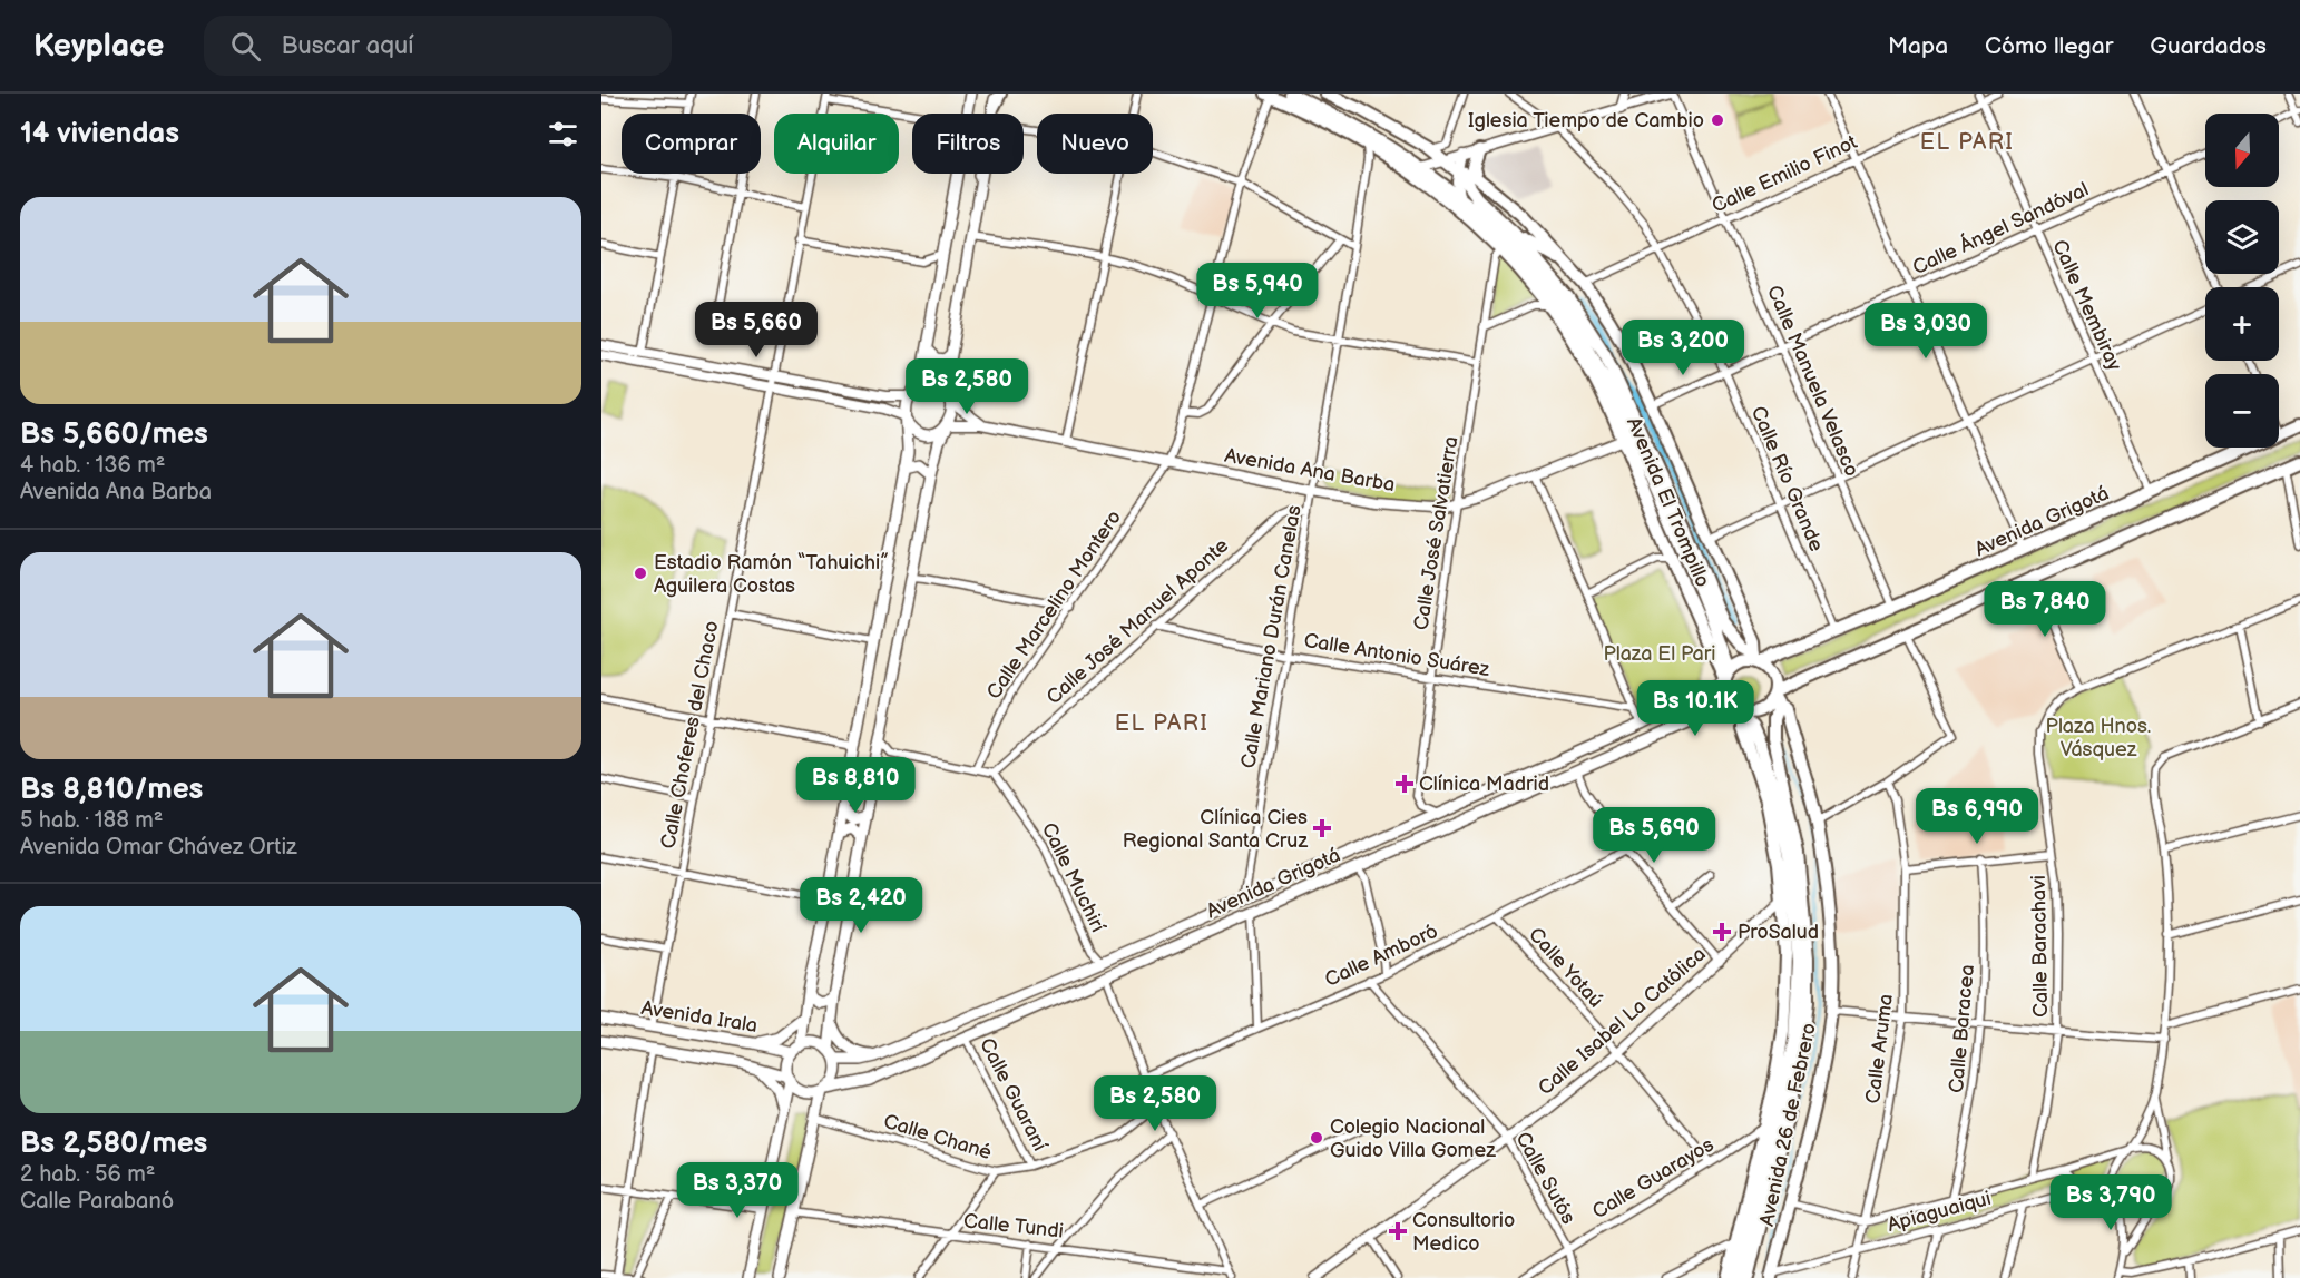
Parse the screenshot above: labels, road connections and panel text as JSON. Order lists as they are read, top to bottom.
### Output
{
  "streets": {
    "main road": [
      "Avenida El Trompillo",
      "Avenida Grigotá",
      "Avenida Irala",
      "Avenida 26 de Febrero"
    ],
    "street": [
      "Calle Emilio Finot",
      "Calle Ángel Sandóval",
      "Calle Membiray",
      "Calle Manuela Velasco",
      "Avenida Ana Barba",
      "Calle Río Grande",
      "Calle José Salvatierra",
      "Calle Marcelino Montero",
      "Calle José Manuel Aponte",
      "Calle Mariano Durán Canelas",
      "Calle Antonio Suárez",
      "Calle Choferes del Chaco",
      "Calle Muchirí",
      "Calle Barachavi",
      "Calle Amboró",
      "Calle Yotaú",
      "Calle Isabel La Católica",
      "Calle Baracea",
      "Calle Aruma",
      "Calle Guaraní",
      "Calle Chané",
      "Calle Sutós",
      "Calle Guarayos",
      "Apiaguaiqui",
      "Calle Tundi"
    ]
  },
  "crossings": [
    ["Calle Emilio Finot", "Calle Membiray"],
    ["Calle Emilio Finot", "Calle Manuela Velasco"],
    ["Calle Emilio Finot", "Calle Río Grande"],
    ["Calle Emilio Finot", "Avenida El Trompillo"],
    ["Calle Ángel Sandóval", "Calle Membiray"],
    ["Calle Ángel Sandóval", "Calle Manuela Velasco"],
    ["Calle Ángel Sandóval", "Calle Río Grande"],
    ["Calle Ángel Sandóval", "Avenida El Trompillo"],
    ["Calle Membiray", "Avenida Grigotá"],
    ["Calle Manuela Velasco", "Avenida Grigotá"],
    ["Avenida Ana Barba", "Avenida El Trompillo"],
    ["Avenida Ana Barba", "Calle José Salvatierra"],
    ["Avenida Ana Barba", "Calle Marcelino Montero"],
    ["Avenida Ana Barba", "Calle Mariano Durán Canelas"],
    ["Calle Río Grande", "Avenida Grigotá"],
    ["Avenida El Trompillo", "Avenida Grigotá"],
    ["Avenida El Trompillo", "Calle José Salvatierra"],
    ["Avenida El Trompillo", "Calle Marcelino Montero"],
    ["Avenida El Trompillo", "Calle Mariano Durán Canelas"],
    ["Avenida El Trompillo", "Avenida 26 de Febrero"],
    ["Avenida Grigotá", "Calle José Salvatierra"],
    ["Avenida Grigotá", "Calle Mariano Durán Canelas"],
    ["Avenida Grigotá", "Calle Muchirí"],
    ["Avenida Grigotá", "Avenida Irala"],
    ["Avenida Grigotá", "Calle Guaraní"],
    ["Avenida Grigotá", "Avenida 26 de Febrero"],
    ["Calle José Salvatierra", "Calle Antonio Suárez"],
    ["Calle José Manuel Aponte", "Calle Mariano Durán Canelas"],
    ["Calle José Manuel Aponte", "Calle Antonio Suárez"],
    ["Calle José Manuel Aponte", "Calle Muchirí"],
    ["Calle Mariano Durán Canelas", "Calle Antonio Suárez"],
    ["Calle Choferes del Chaco", "Avenida Irala"],
    ["Calle Barachavi", "Apiaguaiqui"],
    ["Calle Amboró", "Calle Yotaú"],
    ["Calle Amboró", "Calle Sutós"],
    ["Calle Yotaú", "Calle Isabel La Católica"],
    ["Calle Yotaú", "Calle Guarayos"],
    ["Calle Isabel La Católica", "Avenida 26 de Febrero"],
    ["Calle Isabel La Católica", "Calle Sutós"],
    ["Calle Baracea", "Apiaguaiqui"],
    ["Calle Aruma", "Apiaguaiqui"],
    ["Calle Guaraní", "Calle Chané"],
    ["Avenida 26 de Febrero", "Calle Guarayos"],
    ["Avenida 26 de Febrero", "Apiaguaiqui"],
    ["Calle Sutós", "Calle Guarayos"]
  ],
  "districts": ["EL PARI", "EL PARI"],
  "parks": ["Plaza El Pari", "Plaza Hnos. Vásquez"],
  "places": {
    "other": ["Iglesia Tiempo de Cambio", "Estadio Ramón “Tahuichi” Aguilera Costas", "Colegio Nacional Guido Villa Gomez"],
    "health": [
      "Clínica Madrid",
      "Clínica Cies Regional Santa Cruz",
      "ProSalud",
      "Consultorio Medico"
    ]
  },
  "north": "bottom",
  "page": {
    "header": "Keyplace",
    "search": "Buscar aquí",
    "nav": ["Mapa", "Cómo llegar", "Guardados"],
    "heading": "14 viviendas",
    "map_buttons": ["+", "−"],
    "chip": [
      "Comprar",
      "Alquilar",
      "Filtros",
      "Nuevo"
    ],
    "list": [
      {
        "name": "Bs 5,660/mes",
        "note": "4 hab. · 136 m² · Avenida Ana Barba"
      },
      {
        "name": "Bs 8,810/mes",
        "note": "5 hab. · 188 m² · Avenida Omar Chávez Ortiz"
      },
      {
        "name": "Bs 2,580/mes",
        "note": "2 hab. · 56 m² · Calle Parabanó"
      }
    ],
    "price": [
      "Bs 5,940",
      "Bs 5,660",
      "Bs 3,030",
      "Bs 3,200",
      "Bs 2,580",
      "Bs 7,840",
      "Bs 10.1K",
      "Bs 8,810",
      "Bs 6,990",
      "Bs 5,690",
      "Bs 2,420",
      "Bs 2,580",
      "Bs 3,370",
      "Bs 3,790"
    ]
  }
}
